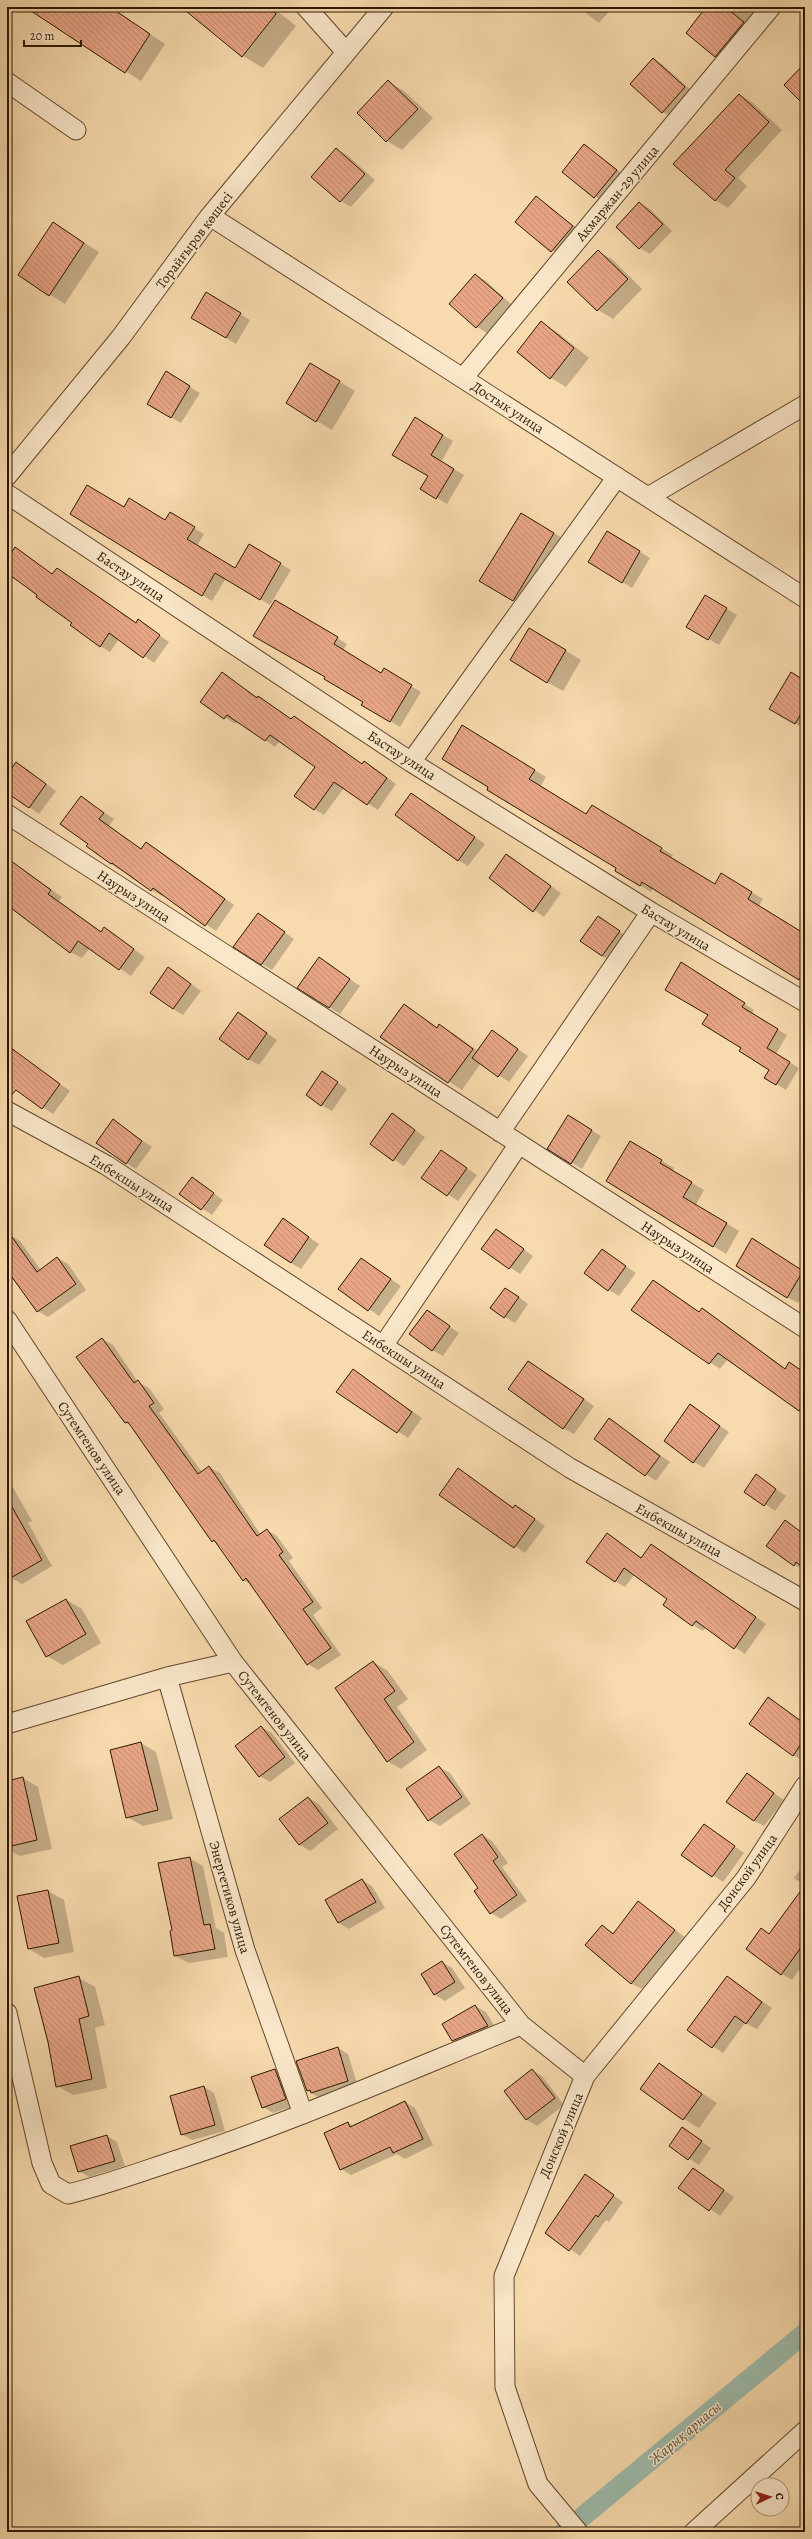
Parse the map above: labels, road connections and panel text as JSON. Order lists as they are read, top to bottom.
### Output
{
  "streets": {
    "street": [
      "Акмаржан-29 улица",
      "Торайғыров көшесі",
      "Достык улица",
      "Бастау улица",
      "Наурыз улица",
      "Енбекшы улица",
      "Сутемгенов улица",
      "Донской улица",
      "Энергетиков улица"
    ]
  },
  "crossings": [
    ["Акмаржан-29 улица", "Достык улица"],
    ["Торайғыров көшесі", "Достык улица"],
    ["Сутемгенов улица", "Донской улица"]
  ],
  "water": ["Жарық арнасы"],
  "scale_bar": "20 m",
  "north": "right"
}
